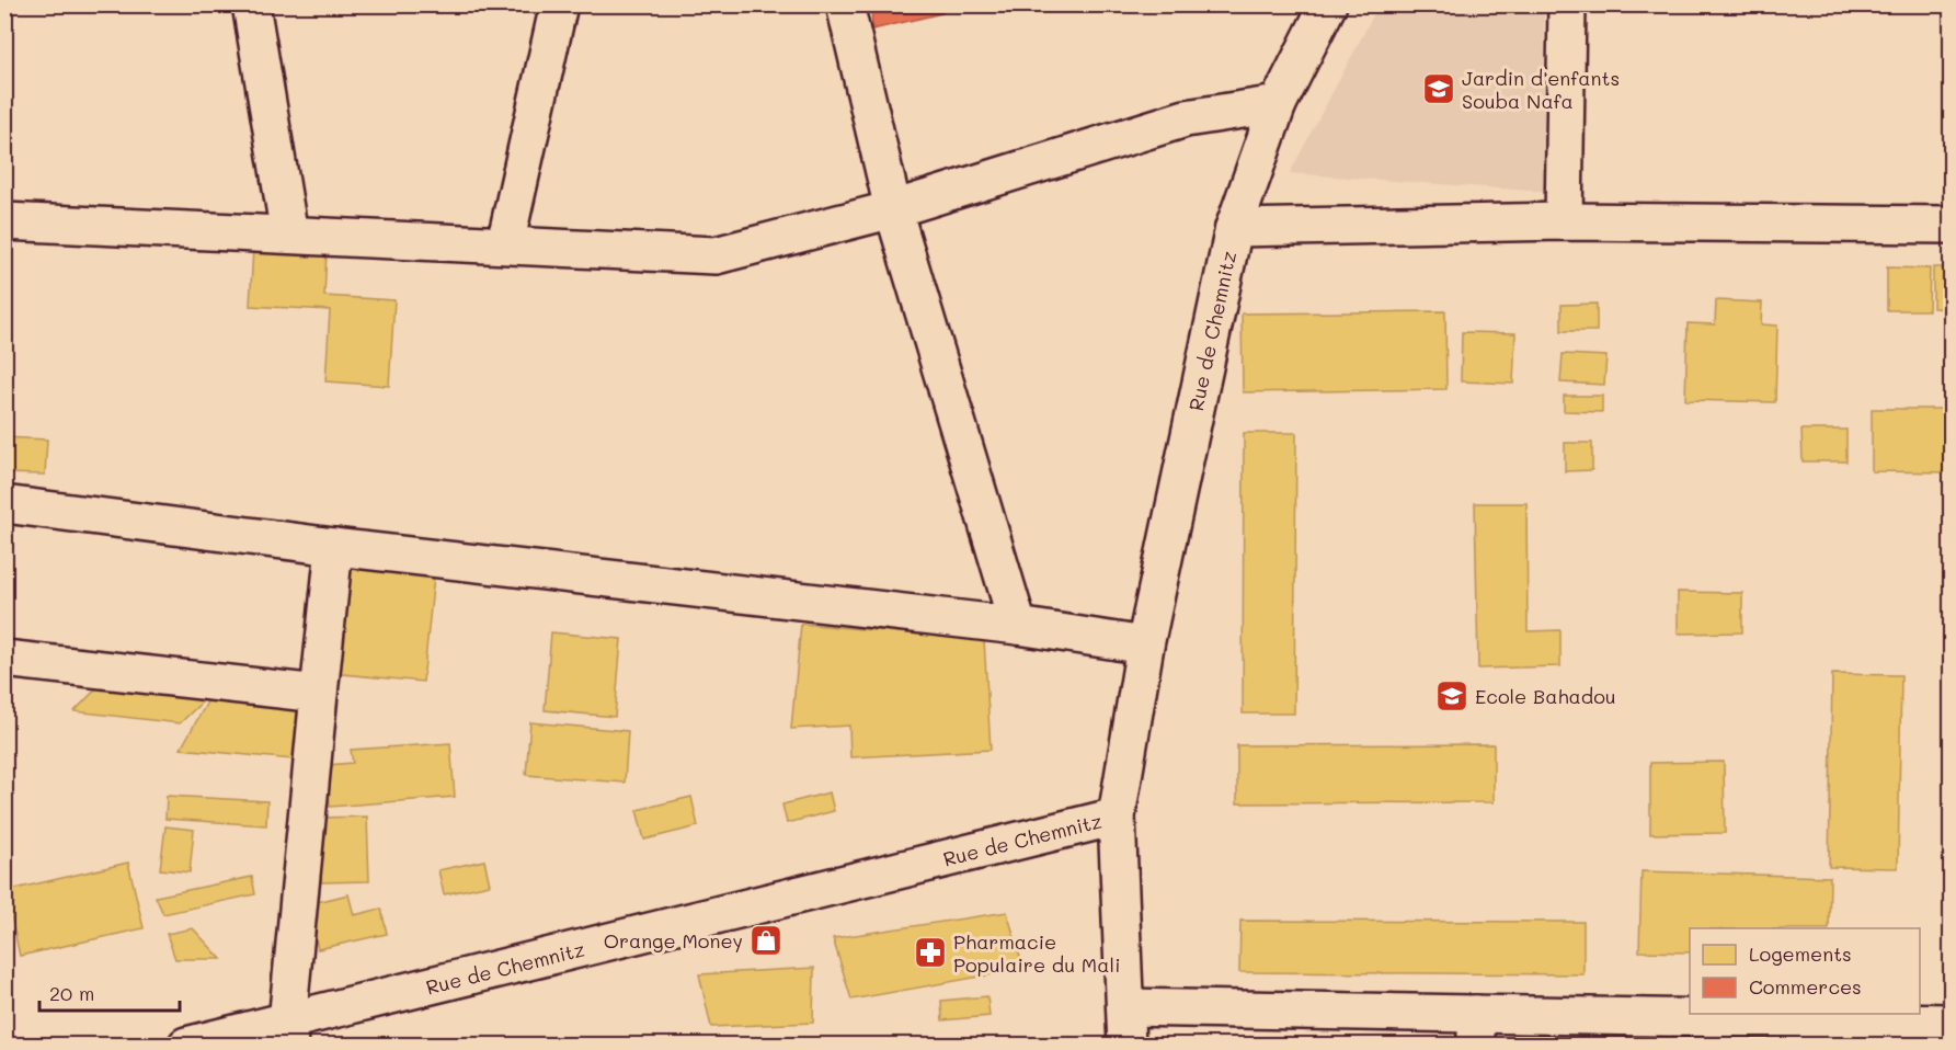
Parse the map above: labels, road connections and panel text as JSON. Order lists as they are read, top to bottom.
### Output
{
  "streets": {
    "street": ["Rue de Chemnitz"]
  },
  "places": {
    "school or university": ["Jardin d'enfants Souba Nafa", "Ecole Bahadou"],
    "shop": ["Orange Money"],
    "pharmacy": ["Pharmacie Populaire du Mali"]
  },
  "legend": ["Logements", "Commerces"],
  "scale_bar": "20 m"
}
